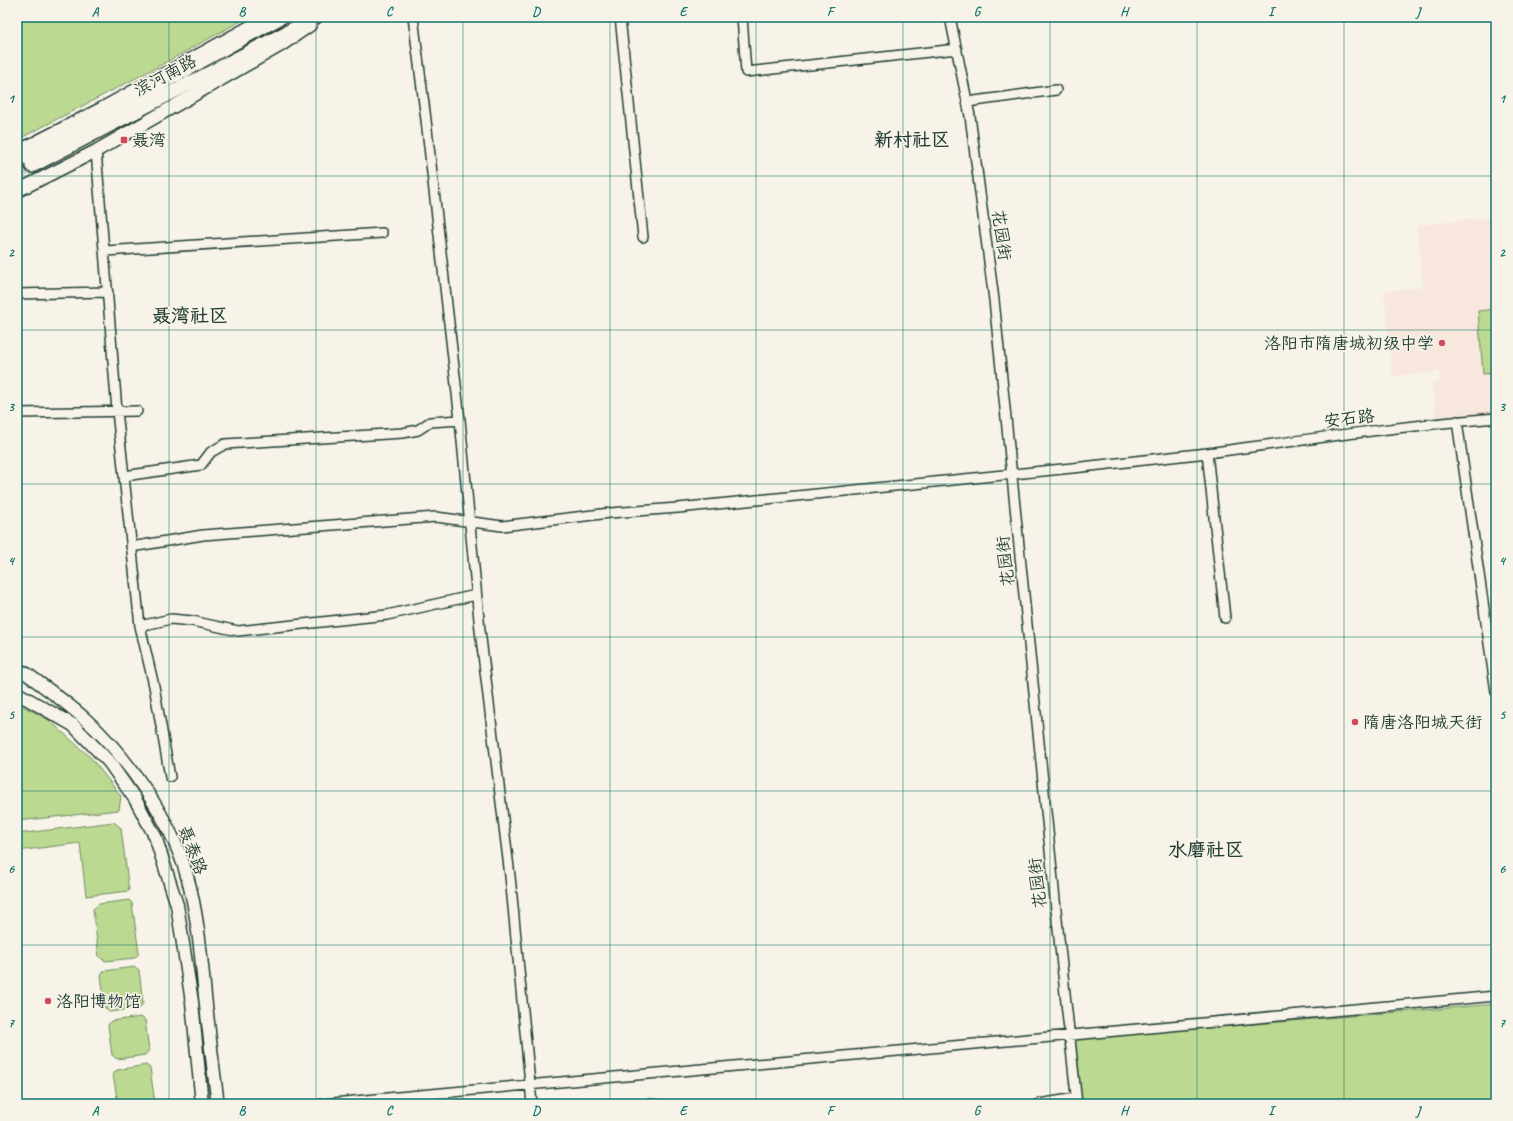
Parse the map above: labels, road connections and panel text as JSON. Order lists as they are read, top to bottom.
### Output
{
  "streets": {
    "main road": ["滨河南路", "聂泰路"],
    "street": ["花园街", "安石路"]
  },
  "crossings": [
    ["花园街", "安石路"]
  ],
  "districts": ["新村社区", "聂湾社区", "水磨社区"],
  "places": {
    "transit": ["聂湾"],
    "other": ["洛阳市隋唐城初级中学", "隋唐洛阳城天街", "洛阳博物馆"]
  },
  "grid": {
    "columns": [
      "A",
      "B",
      "C",
      "D",
      "E",
      "F",
      "G",
      "H",
      "I",
      "J"
    ],
    "rows": [
      "1",
      "2",
      "3",
      "4",
      "5",
      "6",
      "7"
    ]
  }
}
